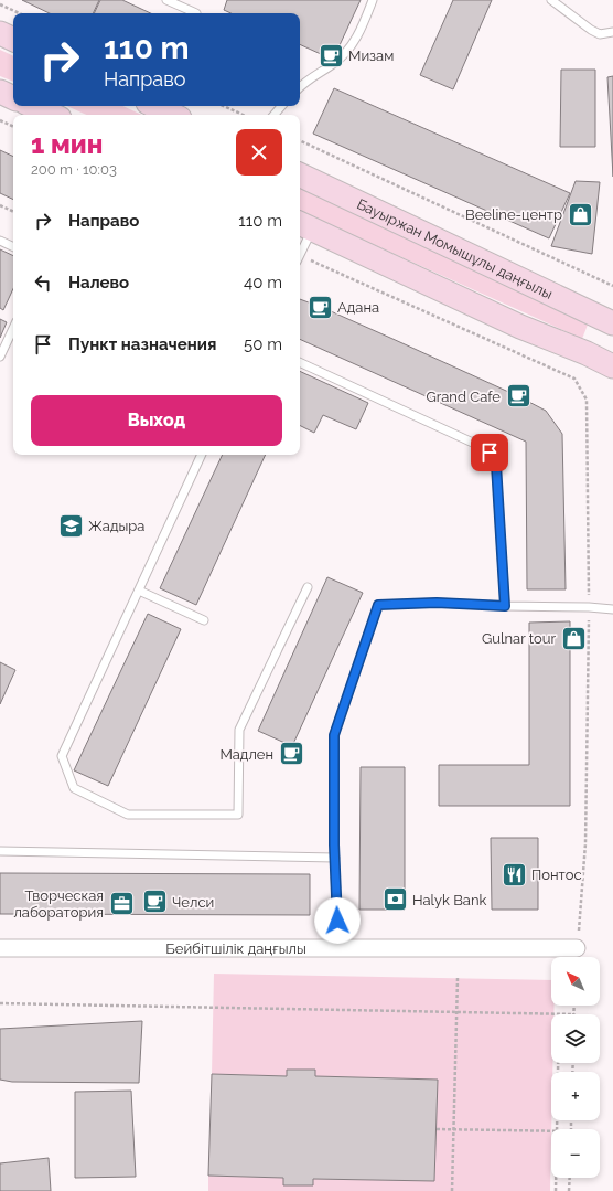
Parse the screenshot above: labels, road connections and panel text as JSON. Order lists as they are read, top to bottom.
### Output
{
  "streets": {
    "street": ["Бауыржан Момышұлы даңғылы", "Бейбітшілік даңғылы"]
  },
  "places": {
    "cafe": [
      "Мизам",
      "Адана",
      "Grand Cafe",
      "Мадлен",
      "Челси"
    ],
    "shop": ["Beeline-центр", "Gulnar tour"],
    "school or university": ["Жадыра"],
    "restaurant": ["Понтос"],
    "bank": ["Halyk Bank"],
    "office": ["Творческая лаборатория"]
  },
  "north": "top left",
  "page": {
    "turn": ["110 m", "Направо"],
    "heading": ["1 мин", "200 m · 10:03"],
    "list": [
      {
        "name": "Направо",
        "value": "110 m"
      },
      {
        "name": "Налево",
        "value": "40 m"
      },
      {
        "name": "Пункт назначения",
        "value": "50 m"
      }
    ],
    "buttons": "Выход",
    "map_buttons": ["+", "−"]
  }
}
